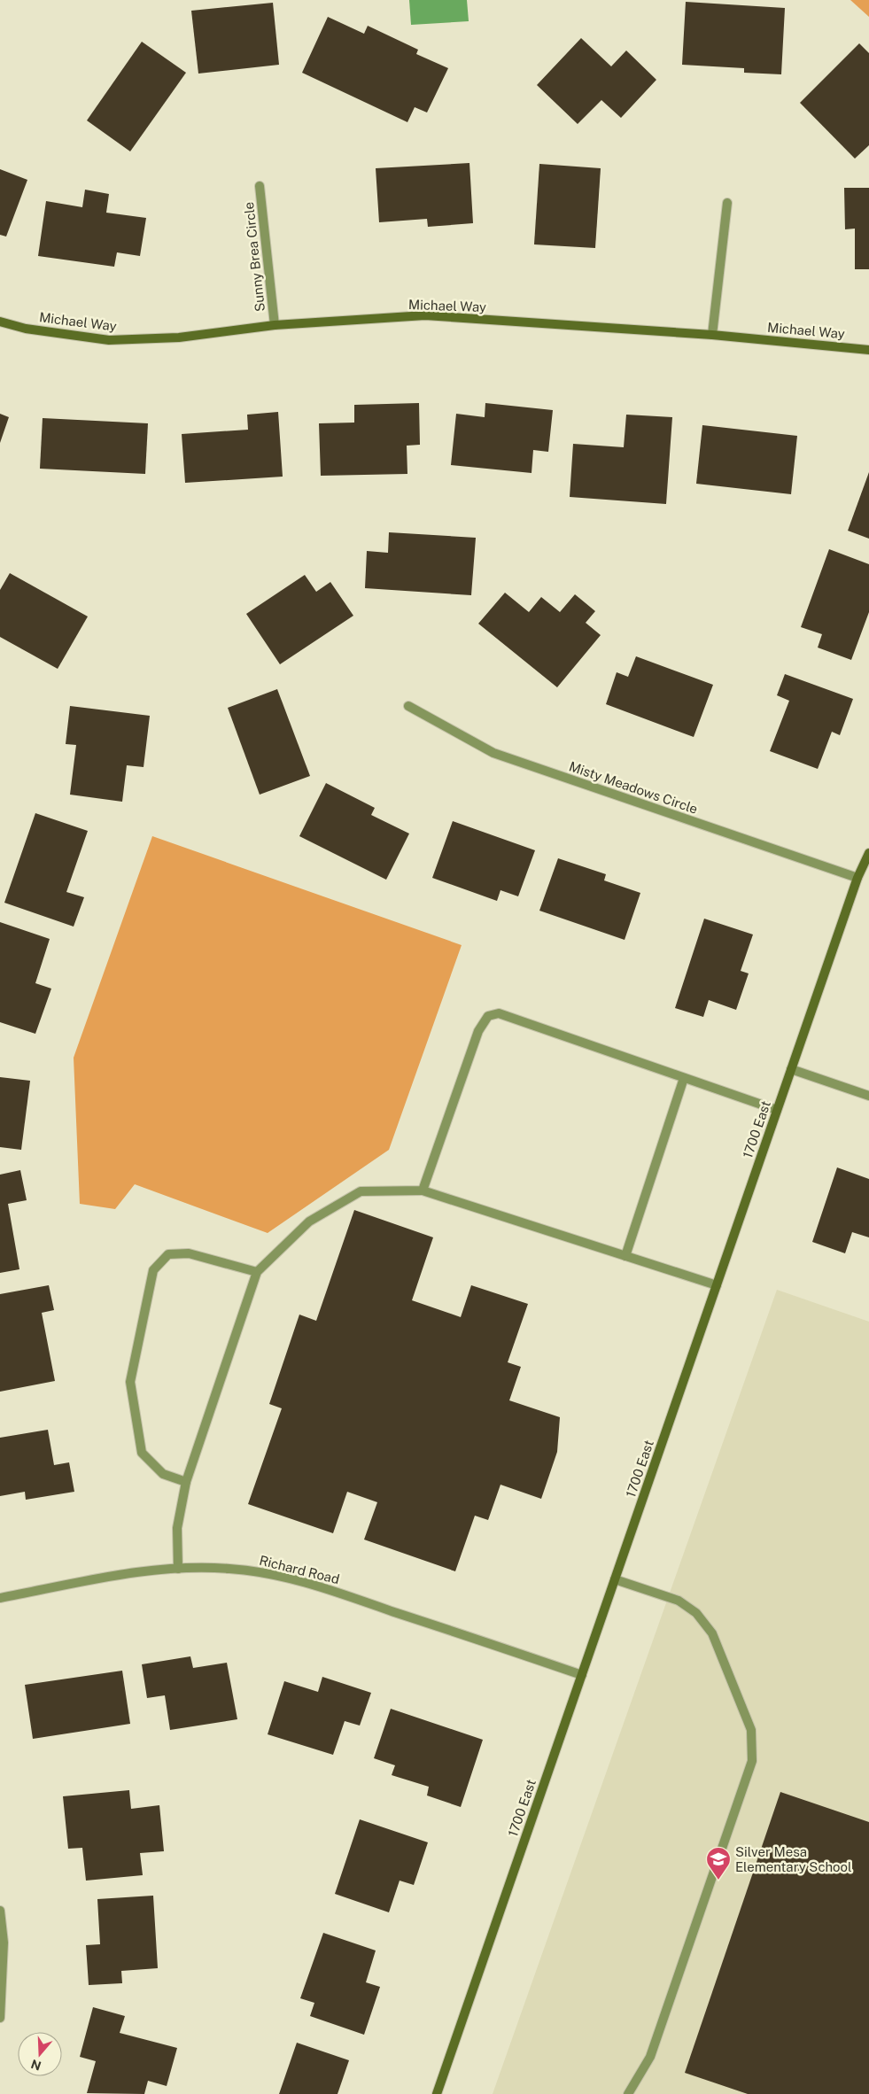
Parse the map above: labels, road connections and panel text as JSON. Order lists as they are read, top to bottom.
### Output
{
  "streets": {
    "street": [
      "Sunny Brea Circle",
      "Michael Way",
      "Misty Meadows Circle",
      "1700 East",
      "Richard Road"
    ]
  },
  "crossings": [
    ["Sunny Brea Circle", "Michael Way"],
    ["Misty Meadows Circle", "1700 East"],
    ["1700 East", "Richard Road"]
  ],
  "places": {
    "school or university": ["Silver Mesa Elementary School"]
  },
  "north": "bottom"
}
